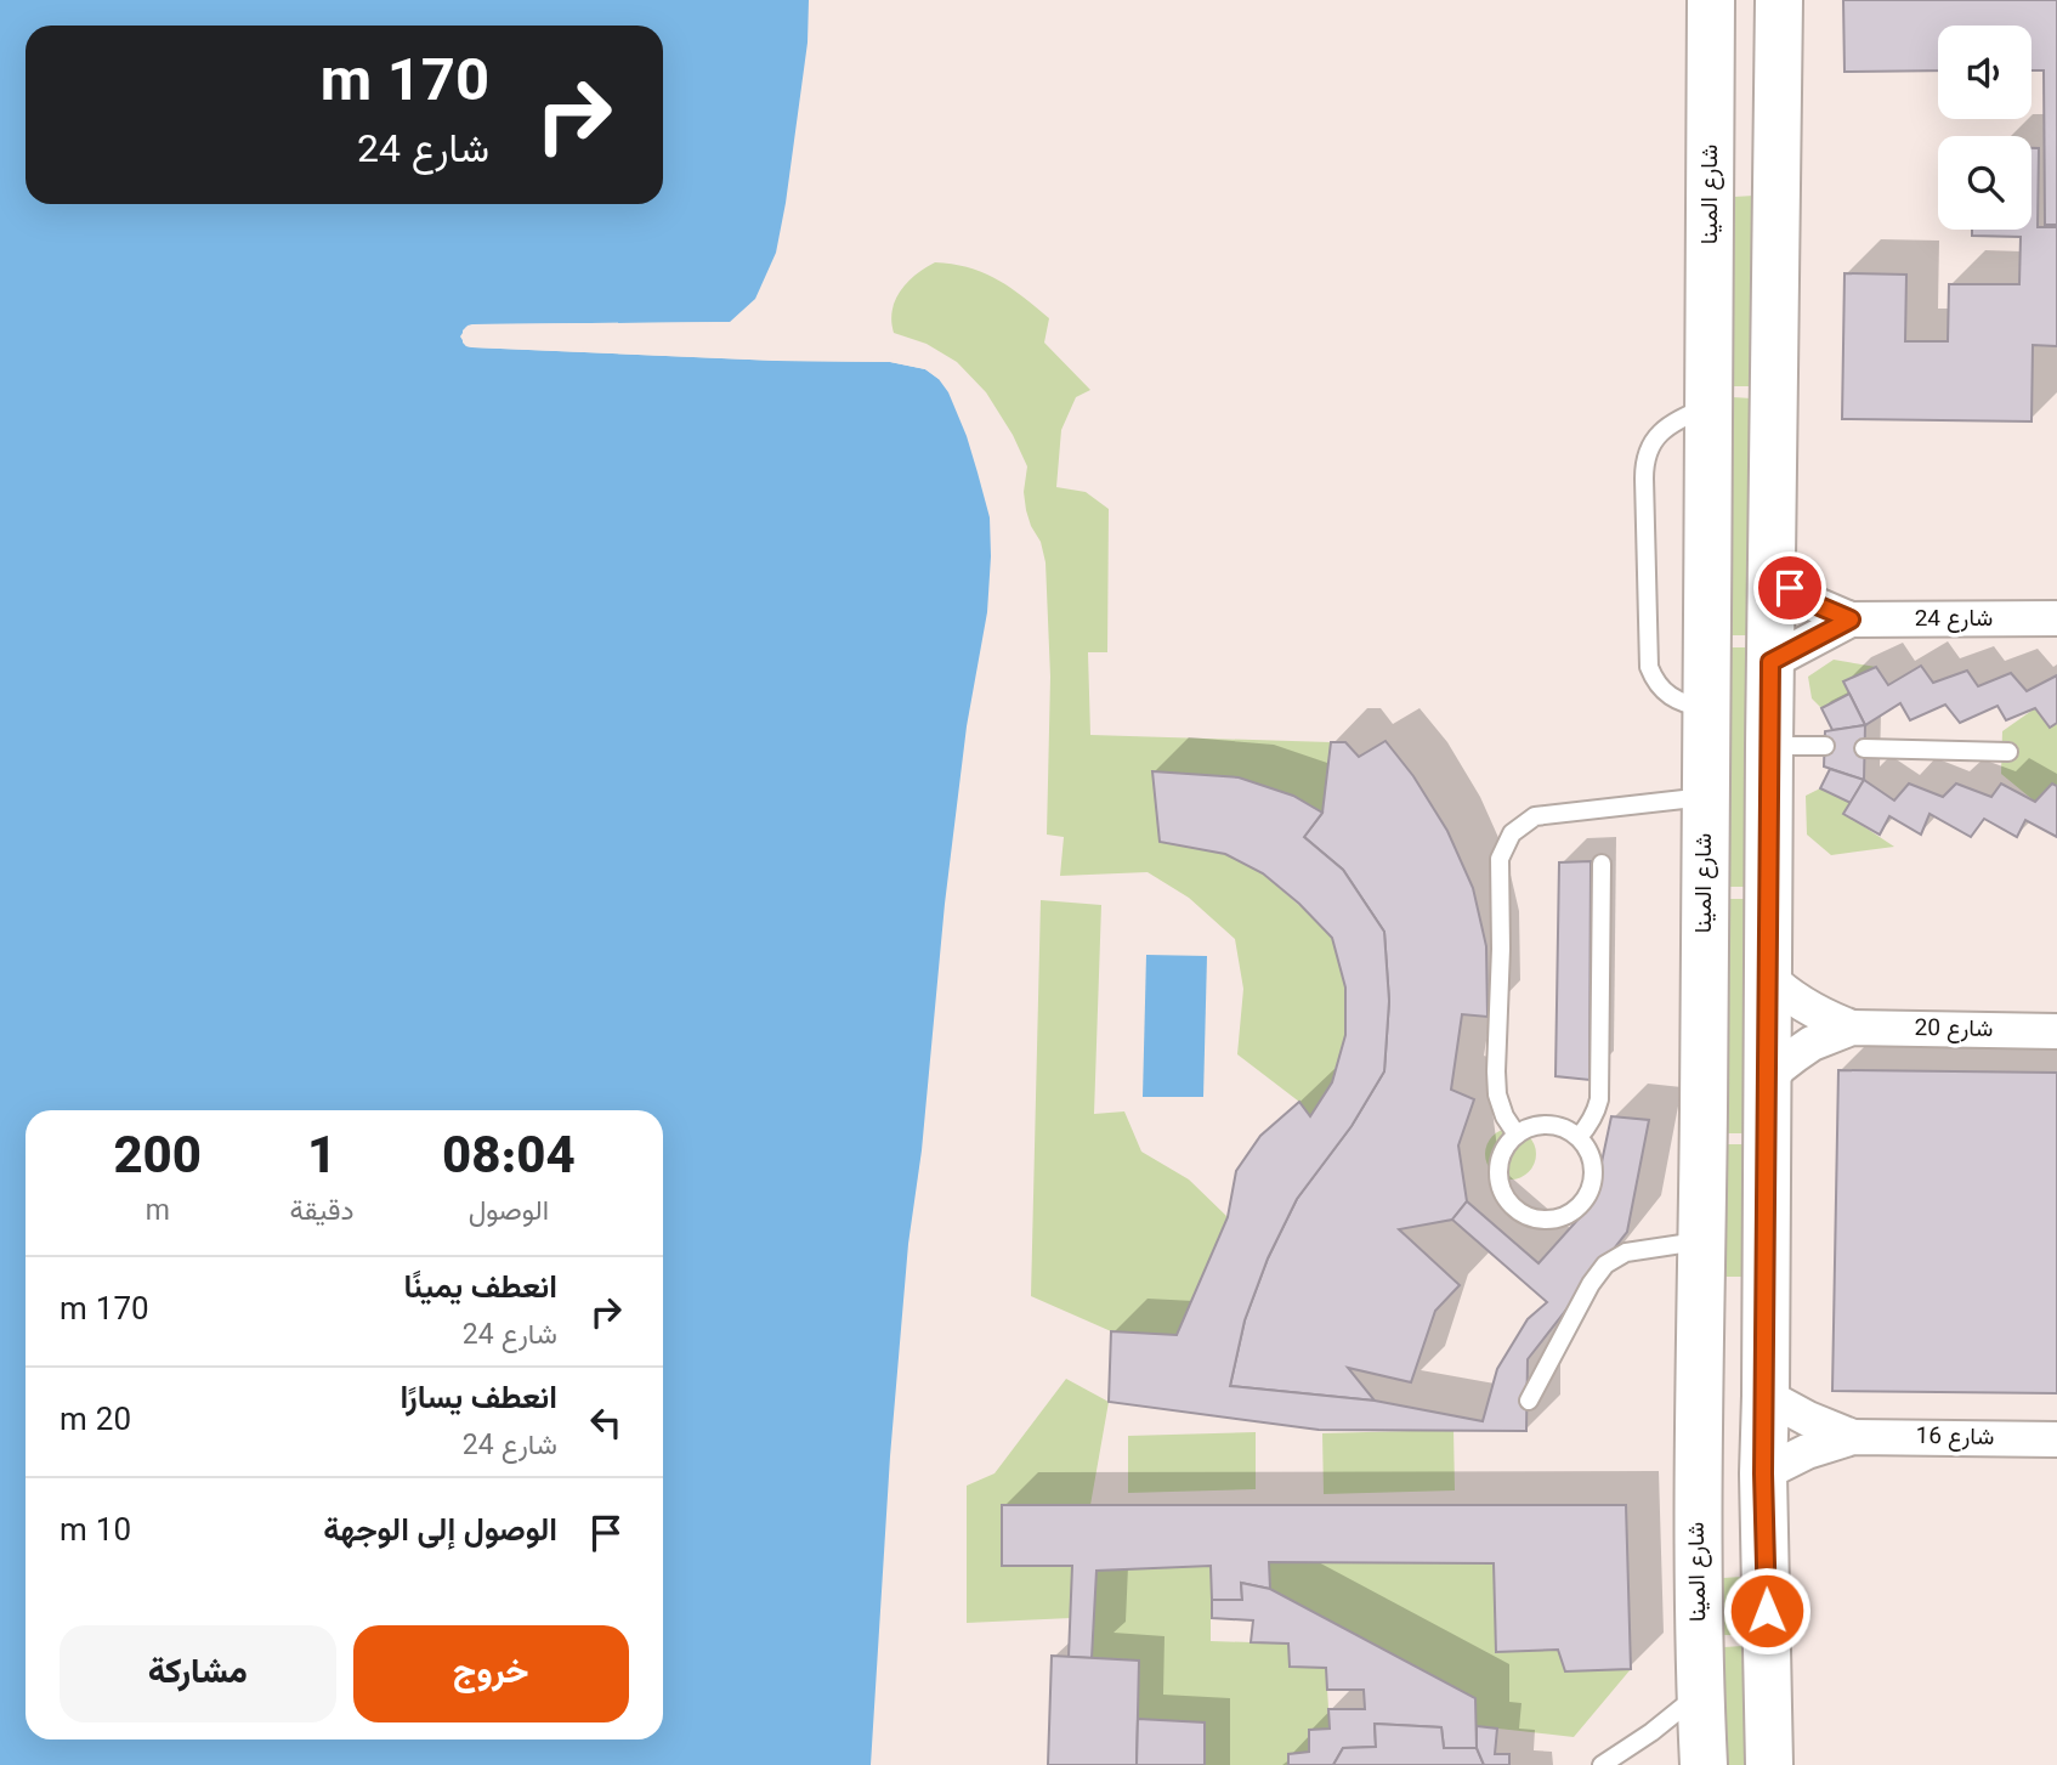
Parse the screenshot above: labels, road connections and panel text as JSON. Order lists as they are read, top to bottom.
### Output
{
  "streets": {
    "main road": ["شارع المينا"],
    "street": ["شارع 24", "شارع 20", "شارع 16"]
  },
  "page": {
    "turn": ["170 m", "شارع 24"],
    "eta": [
      "08:04",
      "الوصول",
      "1",
      "دقيقة",
      "200",
      "m"
    ],
    "list": [
      {
        "name": "انعطف يمينًا",
        "note": "شارع 24",
        "value": "170 m"
      },
      {
        "name": "انعطف يسارًا",
        "note": "شارع 24",
        "value": "20 m"
      },
      {
        "name": "الوصول إلى الوجهة",
        "value": "10 m"
      }
    ],
    "buttons": ["خروج", "مشاركة"]
  }
}
